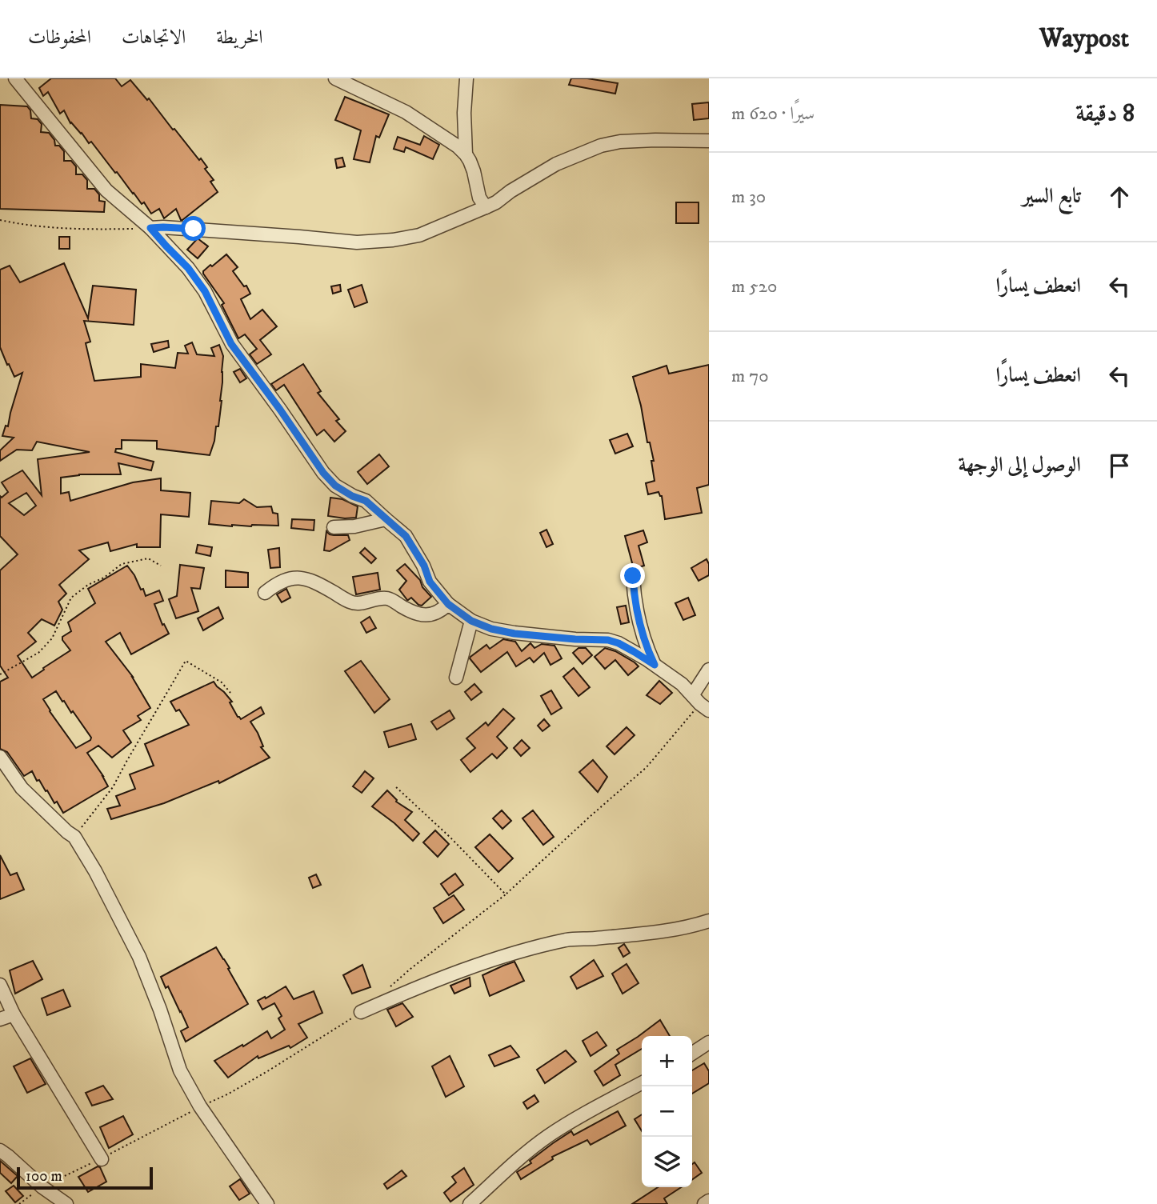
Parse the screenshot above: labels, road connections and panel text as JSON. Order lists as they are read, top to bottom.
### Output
{
  "scale_bar": "100 m",
  "page": {
    "header": "Waypost",
    "nav": ["الخريطة", "الاتجاهات", "المحفوظات"],
    "heading": ["8 دقيقة", "سيرًا · 620 m"],
    "list": [
      ["تابع السير", "30 m"],
      ["انعطف يسارًا", "520 m"],
      ["انعطف يسارًا", "70 m"],
      "الوصول إلى الوجهة"
    ],
    "map_buttons": ["+", "−"],
    "scale": "100 m"
  }
}
